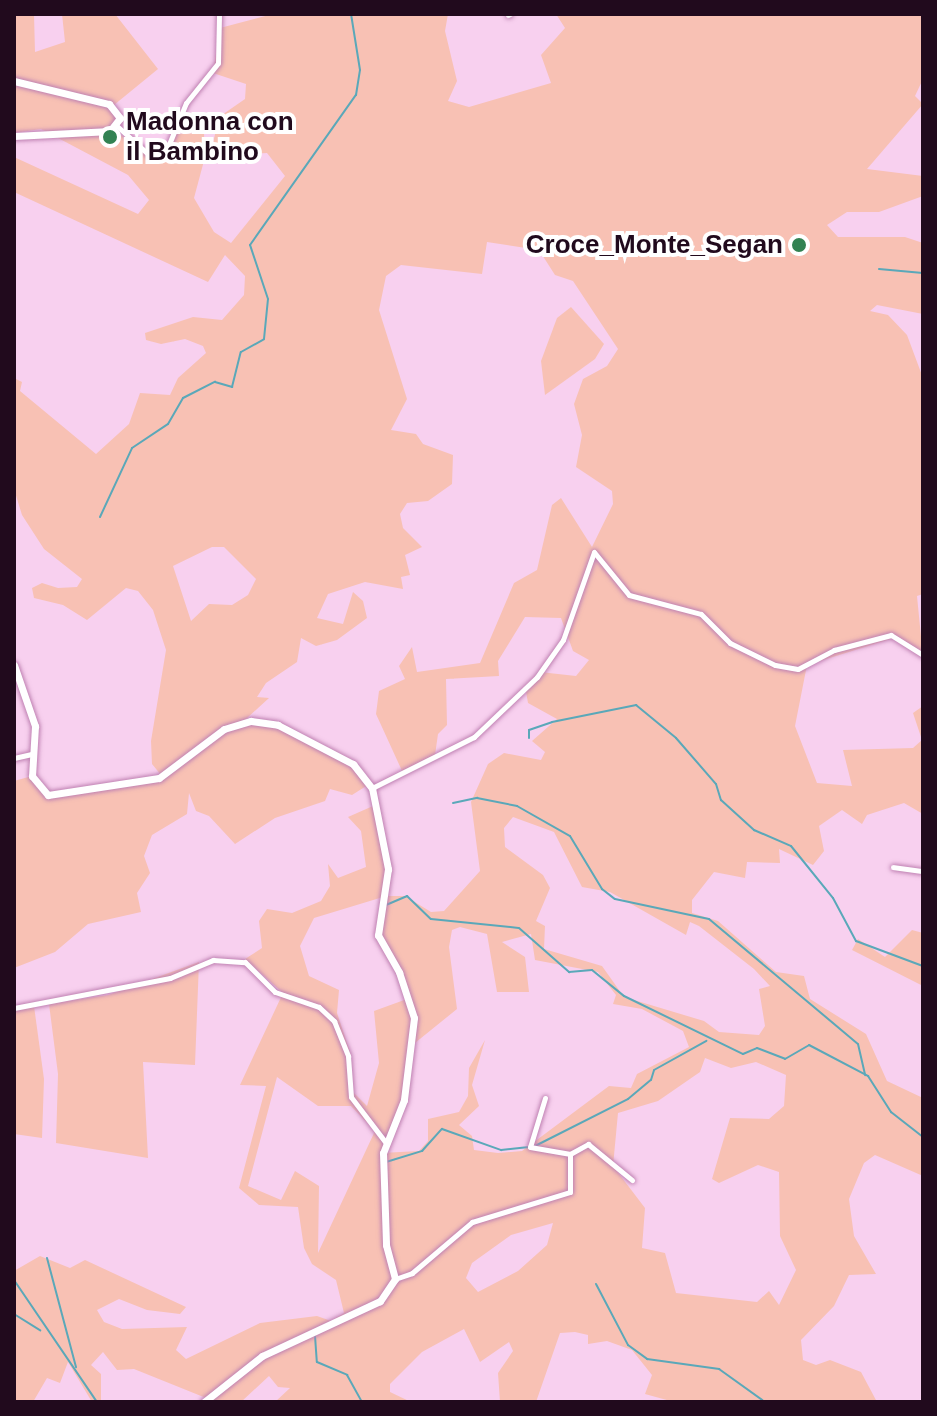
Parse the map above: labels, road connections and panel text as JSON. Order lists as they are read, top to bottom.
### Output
{
  "places": ["Madonna con il Bambino", "Croce_Monte_Segan"]
}
